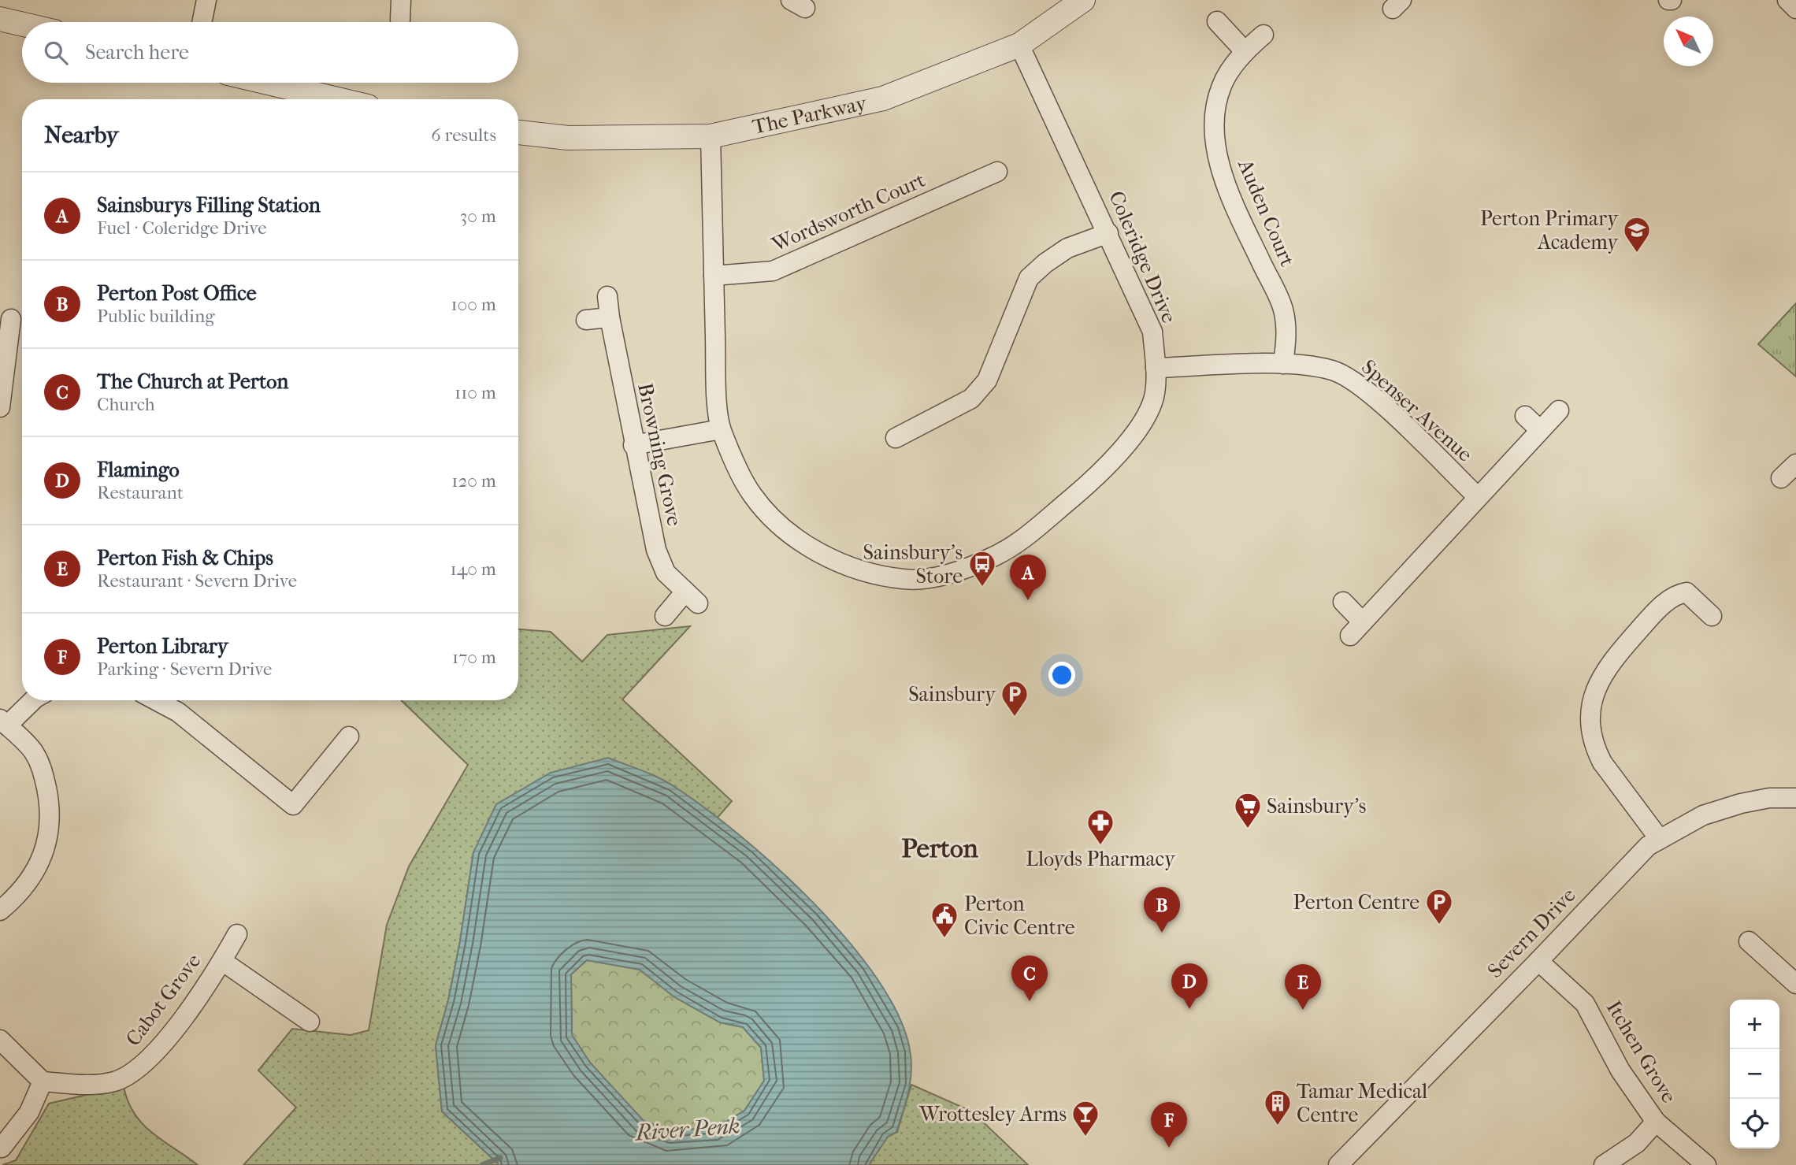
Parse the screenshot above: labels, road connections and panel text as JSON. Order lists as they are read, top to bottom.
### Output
{
  "streets": {
    "street": [
      "The Parkway",
      "Wordsworth Court",
      "Auden Court",
      "Coleridge Drive",
      "Spenser Avenue",
      "Browning Grove",
      "Severn Drive",
      "Cabot Grove",
      "Itchen Grove"
    ]
  },
  "crossings": [
    ["The Parkway", "Coleridge Drive"],
    ["Wordsworth Court", "Coleridge Drive"],
    ["Auden Court", "Spenser Avenue"],
    ["Coleridge Drive", "Spenser Avenue"],
    ["Severn Drive", "Itchen Grove"]
  ],
  "districts": ["Perton"],
  "water": ["River Penk"],
  "places": {
    "school or university": ["Perton Primary Academy"],
    "bus stop": ["Sainsbury's Store"],
    "parking": ["Sainsbury", "Perton Centre"],
    "supermarket": ["Sainsbury's"],
    "pharmacy": ["Lloyds Pharmacy"],
    "public building": ["Perton Civic Centre"],
    "building": ["Tamar Medical Centre"],
    "bar": ["Wrottesley Arms"]
  },
  "north": "top left",
  "page": {
    "search": "Search here",
    "heading": ["Nearby", "6 results"],
    "list": [
      {
        "mark": "A",
        "name": "Sainsburys Filling Station",
        "note": "Fuel · Coleridge Drive",
        "value": "30 m"
      },
      {
        "mark": "B",
        "name": "Perton Post Office",
        "note": "Public building",
        "value": "100 m"
      },
      {
        "mark": "C",
        "name": "The Church at Perton",
        "note": "Church",
        "value": "110 m"
      },
      {
        "mark": "D",
        "name": "Flamingo",
        "note": "Restaurant",
        "value": "120 m"
      },
      {
        "mark": "E",
        "name": "Perton Fish & Chips",
        "note": "Restaurant · Severn Drive",
        "value": "140 m"
      },
      {
        "mark": "F",
        "name": "Perton Library",
        "note": "Parking · Severn Drive",
        "value": "170 m"
      }
    ],
    "pins": [
      "A",
      "B",
      "C",
      "D",
      "E",
      "F"
    ],
    "map_buttons": ["+", "−"]
  }
}
